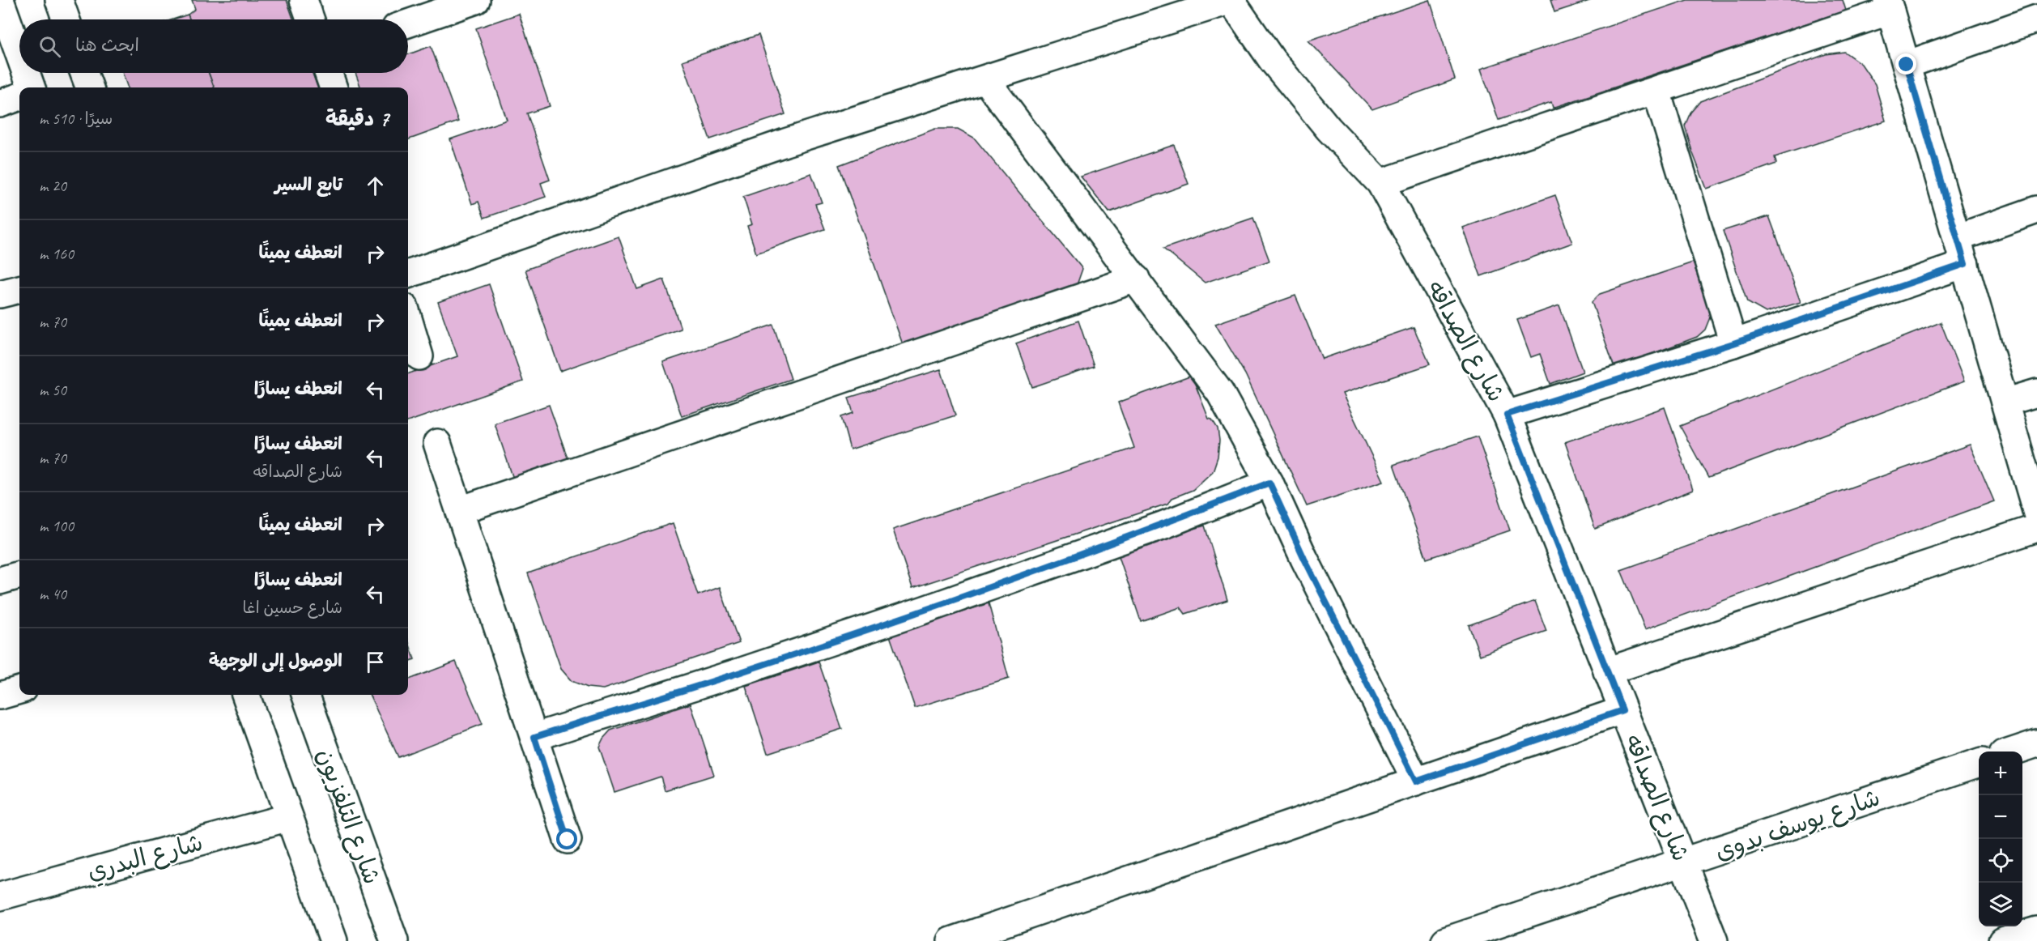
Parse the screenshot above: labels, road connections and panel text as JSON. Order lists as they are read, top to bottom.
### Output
{
  "streets": {
    "street": [
      "شارع الصداقه",
      "شارع التلفزيون",
      "شارع يوسف بدوى",
      "شارع البدري"
    ]
  },
  "crossings": [
    ["شارع الصداقه", "شارع يوسف بدوى"]
  ],
  "page": {
    "search": "ابحث هنا",
    "heading": ["7 دقيقة", "سيرًا · 510 m"],
    "list": [
      ["تابع السير", "20 m"],
      ["انعطف يمينًا", "160 m"],
      ["انعطف يمينًا", "70 m"],
      ["انعطف يسارًا", "50 m"],
      ["انعطف يسارًا", "شارع الصداقه", "70 m"],
      ["انعطف يمينًا", "100 m"],
      ["انعطف يسارًا", "شارع حسين اغا", "40 m"],
      "الوصول إلى الوجهة"
    ],
    "map_buttons": ["+", "−"]
  }
}
